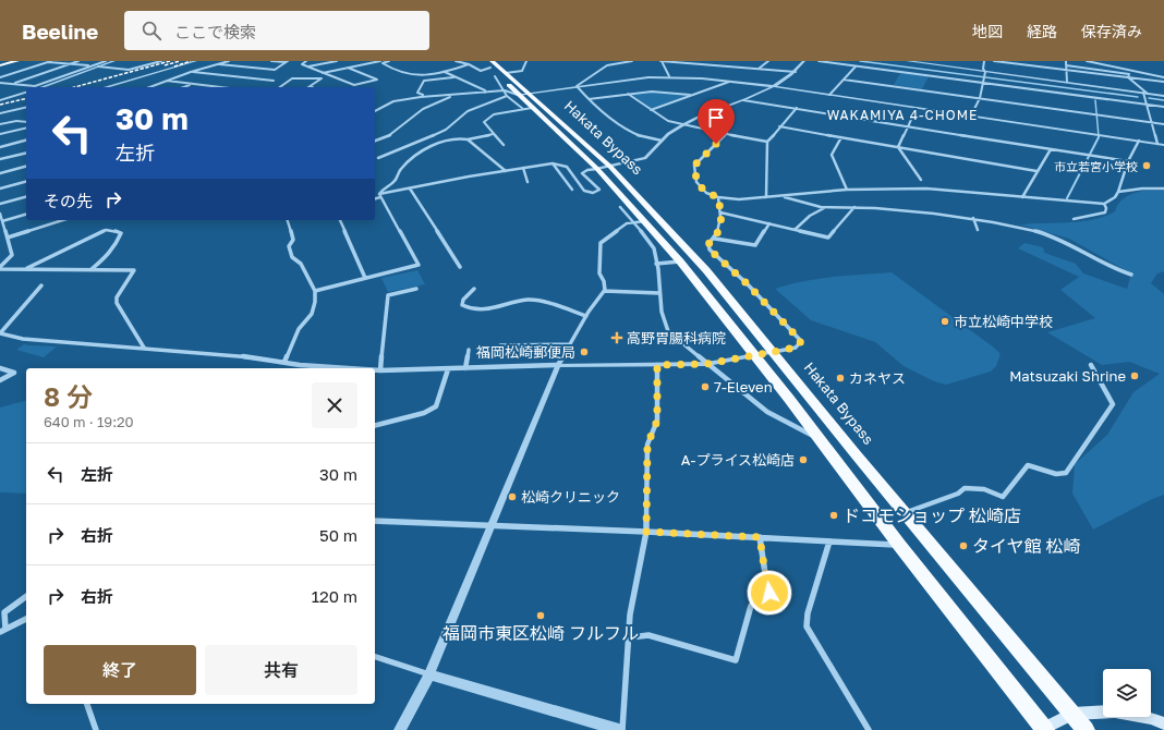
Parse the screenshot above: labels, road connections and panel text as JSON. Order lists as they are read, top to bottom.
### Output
{
  "streets": {
    "highway": ["Hakata Bypass"]
  },
  "districts": ["WAKAMIYA 4-CHOME"],
  "places": {
    "other": [
      "市立若宮小学校",
      "市立松崎中学校",
      "福岡松崎郵便局",
      "Matsuzaki Shrine",
      "カネヤス",
      "7-Eleven",
      "A-プライス松崎店",
      "松崎クリニック",
      "ドコモショップ 松崎店",
      "タイヤ館 松崎",
      "福岡市東区松崎 フルフル"
    ],
    "health": ["高野胃腸科病院"]
  },
  "page": {
    "header": "Beeline",
    "search": "ここで検索",
    "nav": ["地図", "経路", "保存済み"],
    "turn": ["30 m", "左折"],
    "then": "その先",
    "heading": ["8 分", "640 m · 19:20"],
    "list": [
      {
        "name": "左折",
        "value": "30 m"
      },
      {
        "name": "右折",
        "value": "50 m"
      },
      {
        "name": "右折",
        "value": "120 m"
      }
    ],
    "buttons": ["終了", "共有"]
  }
}
